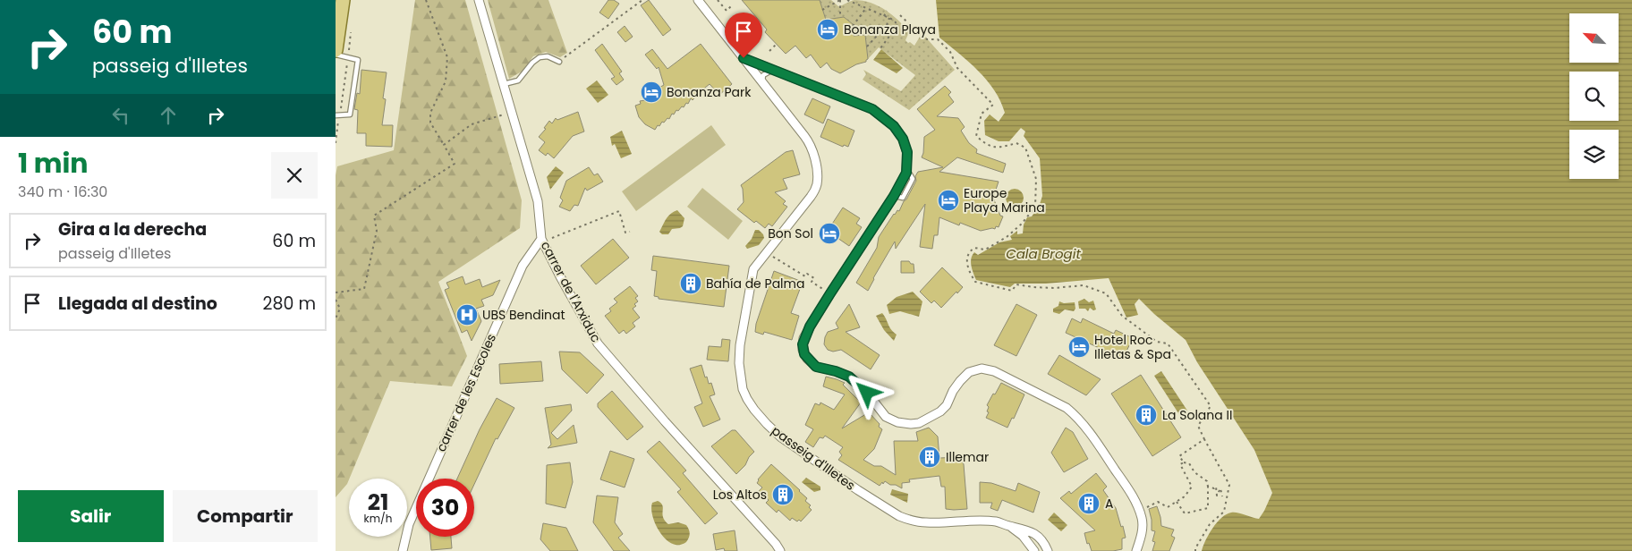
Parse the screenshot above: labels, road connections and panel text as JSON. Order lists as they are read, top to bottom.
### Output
{
  "streets": {
    "street": ["carrer de l'Arxiduc", "carrer de les Escoles", "passeig d'Illetes"]
  },
  "crossings": [
    ["carrer de l'Arxiduc", "carrer de les Escoles"]
  ],
  "water": ["Cala Brogit"],
  "places": {
    "hotel": [
      "Bonanza Playa",
      "Bonanza Park",
      "Europe Playa Marina",
      "Bon Sol",
      "Hotel Roc Illetas & Spa"
    ],
    "building": [
      "Bahía de Palma",
      "La Solana II",
      "Illemar",
      "Los Altos",
      "A"
    ],
    "hospital": ["UBS Bendinat"]
  },
  "north": "top left",
  "page": {
    "turn": ["60 m", "passeig d'Illetes"],
    "heading": ["1 min", "340 m · 16:30"],
    "list": [
      {
        "name": "Gira a la derecha",
        "note": "passeig d'Illetes",
        "value": "60 m"
      },
      {
        "name": "Llegada al destino",
        "value": "280 m"
      }
    ],
    "speed": "21 km/h",
    "limit": "30",
    "buttons": ["Salir", "Compartir"]
  }
}
